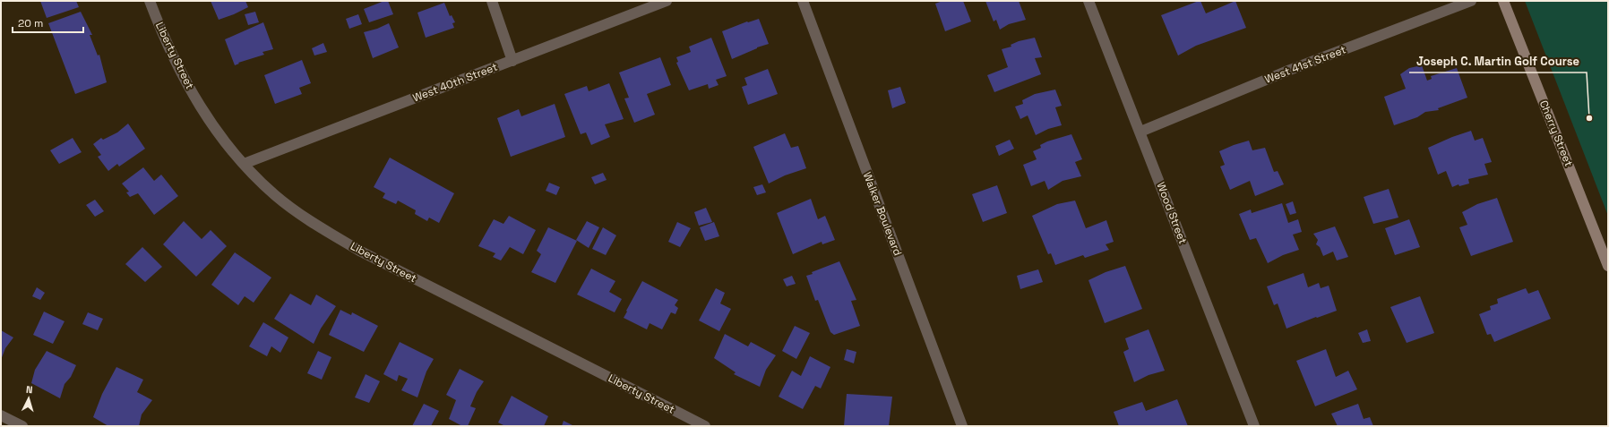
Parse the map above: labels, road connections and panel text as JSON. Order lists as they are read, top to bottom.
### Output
{
  "streets": {
    "street": [
      "Liberty Street",
      "West 41st Street",
      "West 40th Street",
      "Cherry Street",
      "Wood Street",
      "Walker Boulevard"
    ]
  },
  "crossings": [
    ["Liberty Street", "West 40th Street"],
    ["West 41st Street", "Wood Street"]
  ],
  "places": ["Joseph C. Martin Golf Course"],
  "scale_bar": "20 m",
  "north": "top"
}
